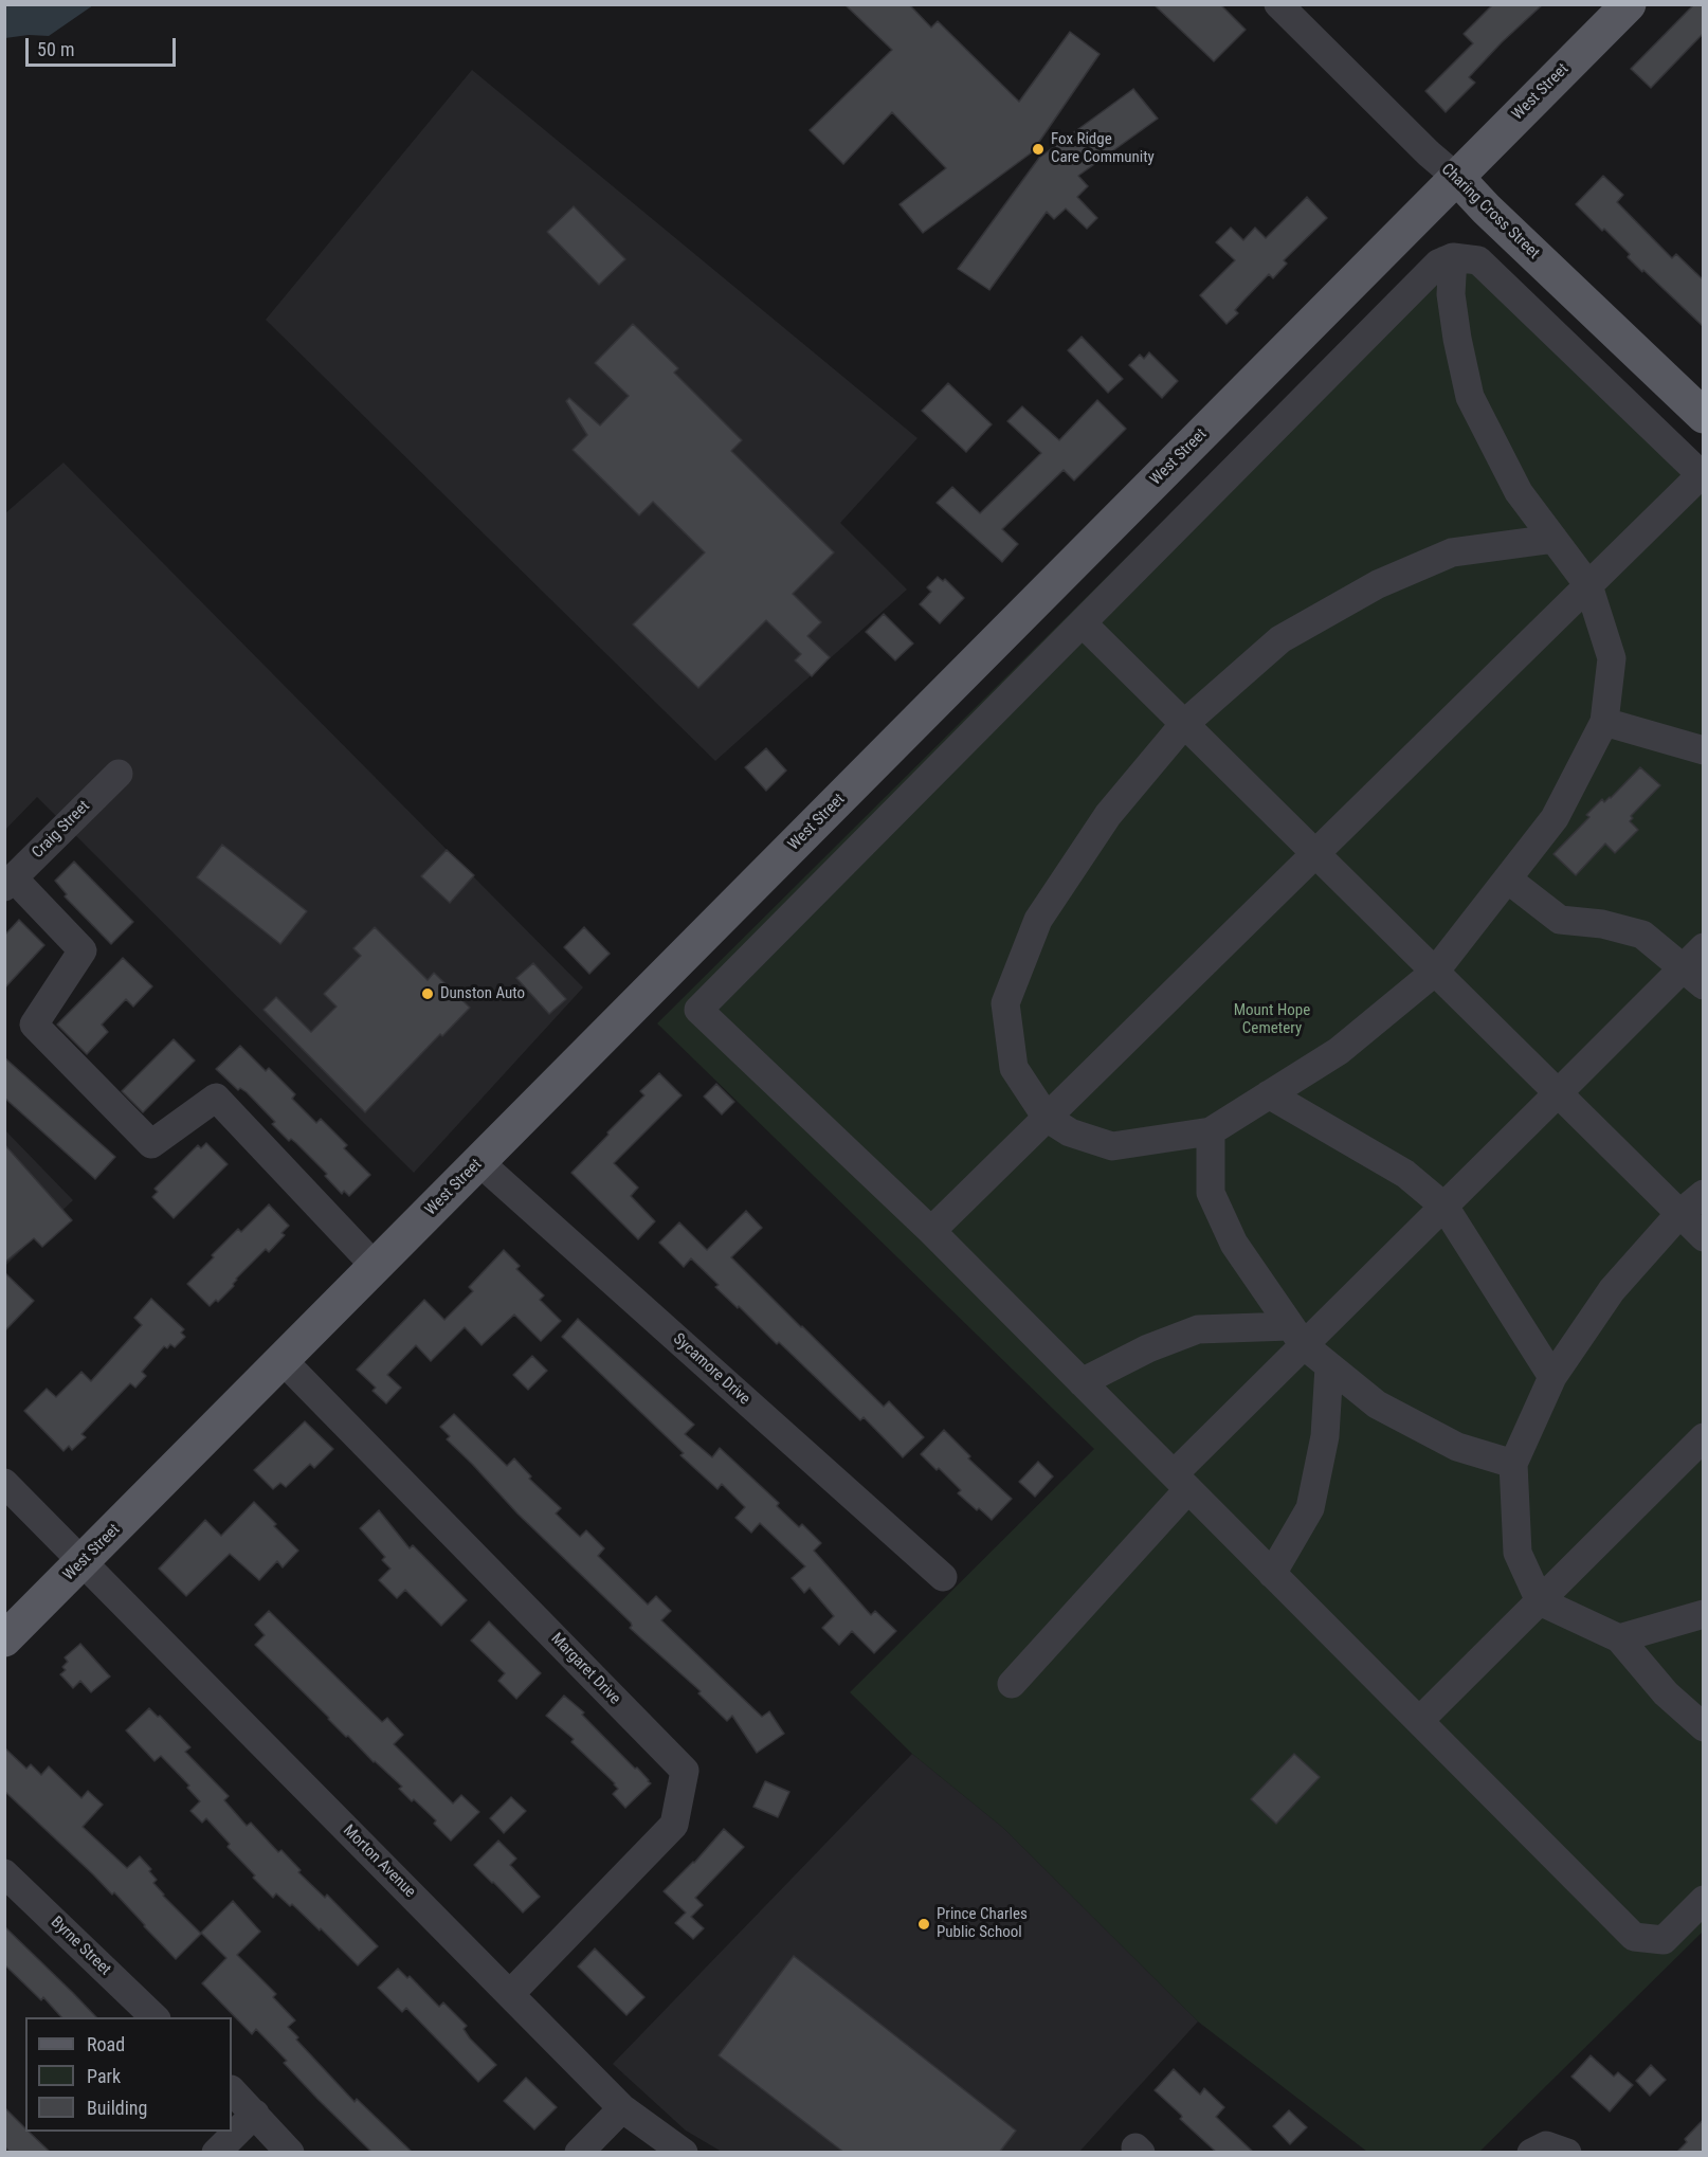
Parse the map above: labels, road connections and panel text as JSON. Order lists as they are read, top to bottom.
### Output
{
  "streets": {
    "main road": ["West Street", "Charing Cross Street"],
    "street": [
      "Craig Street",
      "Sycamore Drive",
      "Margaret Drive",
      "Morton Avenue",
      "Byrne Street"
    ]
  },
  "crossings": [
    ["West Street", "Charing Cross Street"],
    ["West Street", "Sycamore Drive"],
    ["West Street", "Margaret Drive"],
    ["West Street", "Morton Avenue"],
    ["Margaret Drive", "Morton Avenue"]
  ],
  "parks": ["Mount Hope Cemetery"],
  "places": ["Fox Ridge Care Community", "Dunston Auto", "Prince Charles Public School"],
  "legend": ["Road", "Park", "Building"],
  "scale_bar": "50 m"
}
